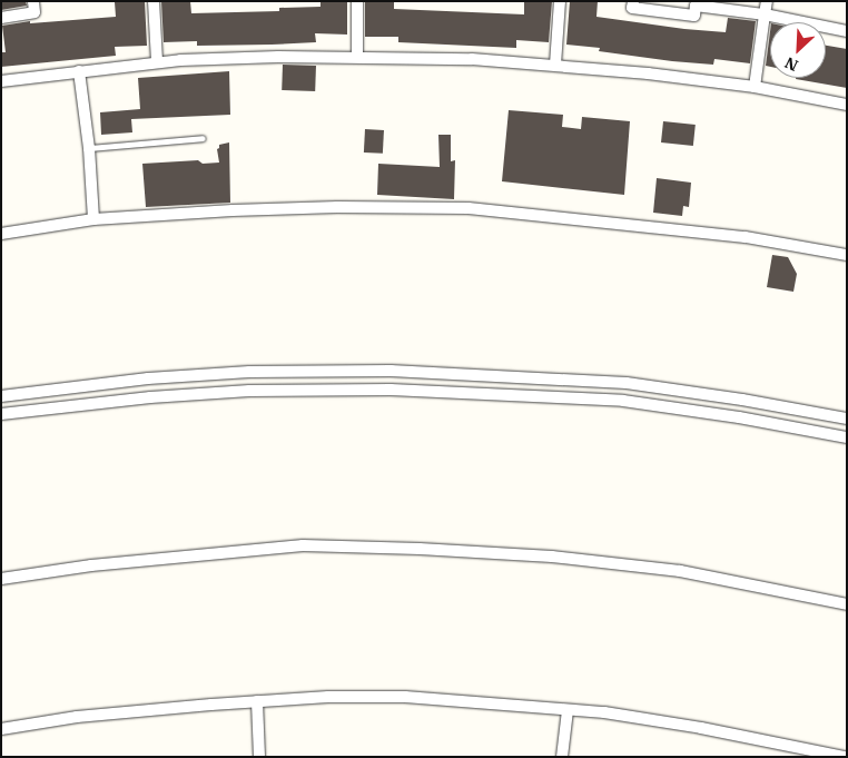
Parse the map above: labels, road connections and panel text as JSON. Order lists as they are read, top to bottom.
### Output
{
  "north": "bottom left"
}
